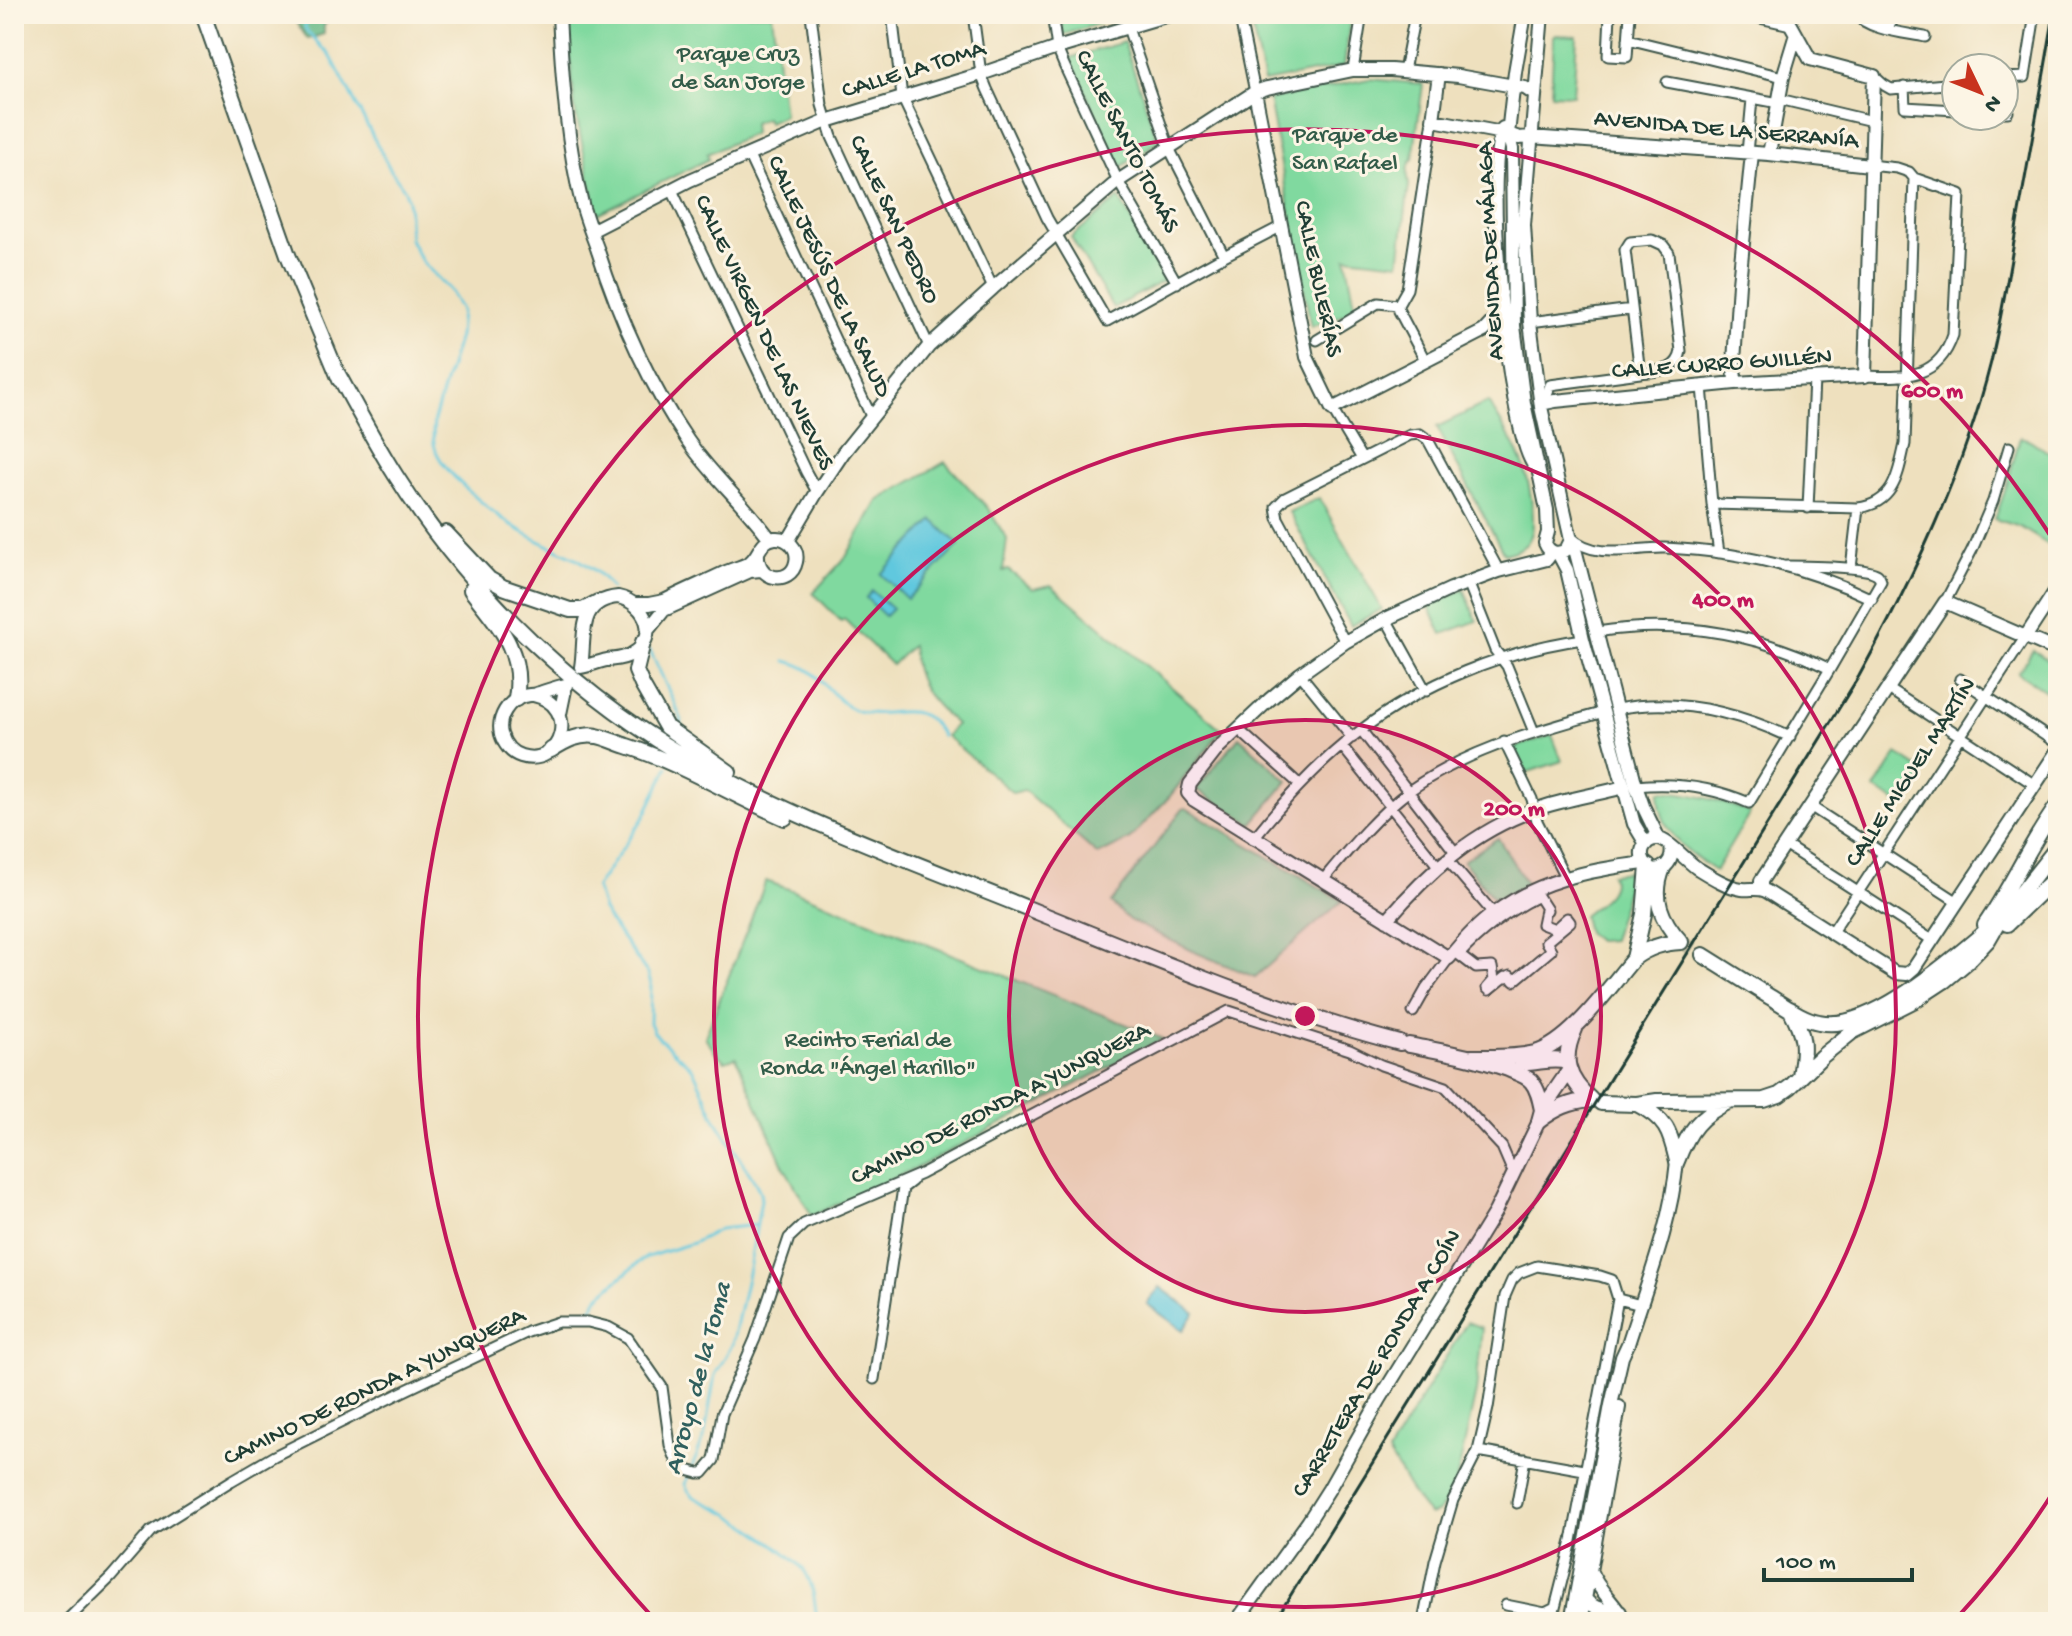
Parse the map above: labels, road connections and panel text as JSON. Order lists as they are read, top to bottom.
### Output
{
  "streets": {
    "street": [
      "CALLE LA TOMA",
      "AVENIDA DE LA SERRANÍA",
      "CALLE SANTO TOMÁS",
      "CALLE SAN PEDRO",
      "AVENIDA DE MÁLAGA",
      "CALLE JESÚS DE LA SALUD",
      "CALLE BULERÍAS",
      "CALLE VIRGEN DE LAS NIEVES",
      "CALLE CURRO GUILLÉN",
      "CALLE MIGUEL MARTÍN",
      "CAMINO DE RONDA A YUNQUERA",
      "CARRETERA DE RONDA A COÍN"
    ]
  },
  "crossings": [
    ["CALLE LA TOMA", "CALLE SANTO TOMÁS"],
    ["CALLE LA TOMA", "CALLE SAN PEDRO"],
    ["CALLE LA TOMA", "CALLE JESÚS DE LA SALUD"],
    ["CALLE LA TOMA", "CALLE VIRGEN DE LAS NIEVES"],
    ["AVENIDA DE LA SERRANÍA", "AVENIDA DE MÁLAGA"],
    ["AVENIDA DE LA SERRANÍA", "CALLE CURRO GUILLÉN"],
    ["AVENIDA DE MÁLAGA", "CALLE CURRO GUILLÉN"],
    ["CAMINO DE RONDA A YUNQUERA", "CARRETERA DE RONDA A COÍN"]
  ],
  "water": ["Arroyo de la Toma"],
  "parks": ["Parque Cruz de San Jorge", "Parque de San Rafael", "Recinto Ferial de Ronda \"Ángel Harillo\""],
  "scale_bar": "100 m",
  "north": "bottom right",
  "rings": ["600 m", "400 m", "200 m"]
}
